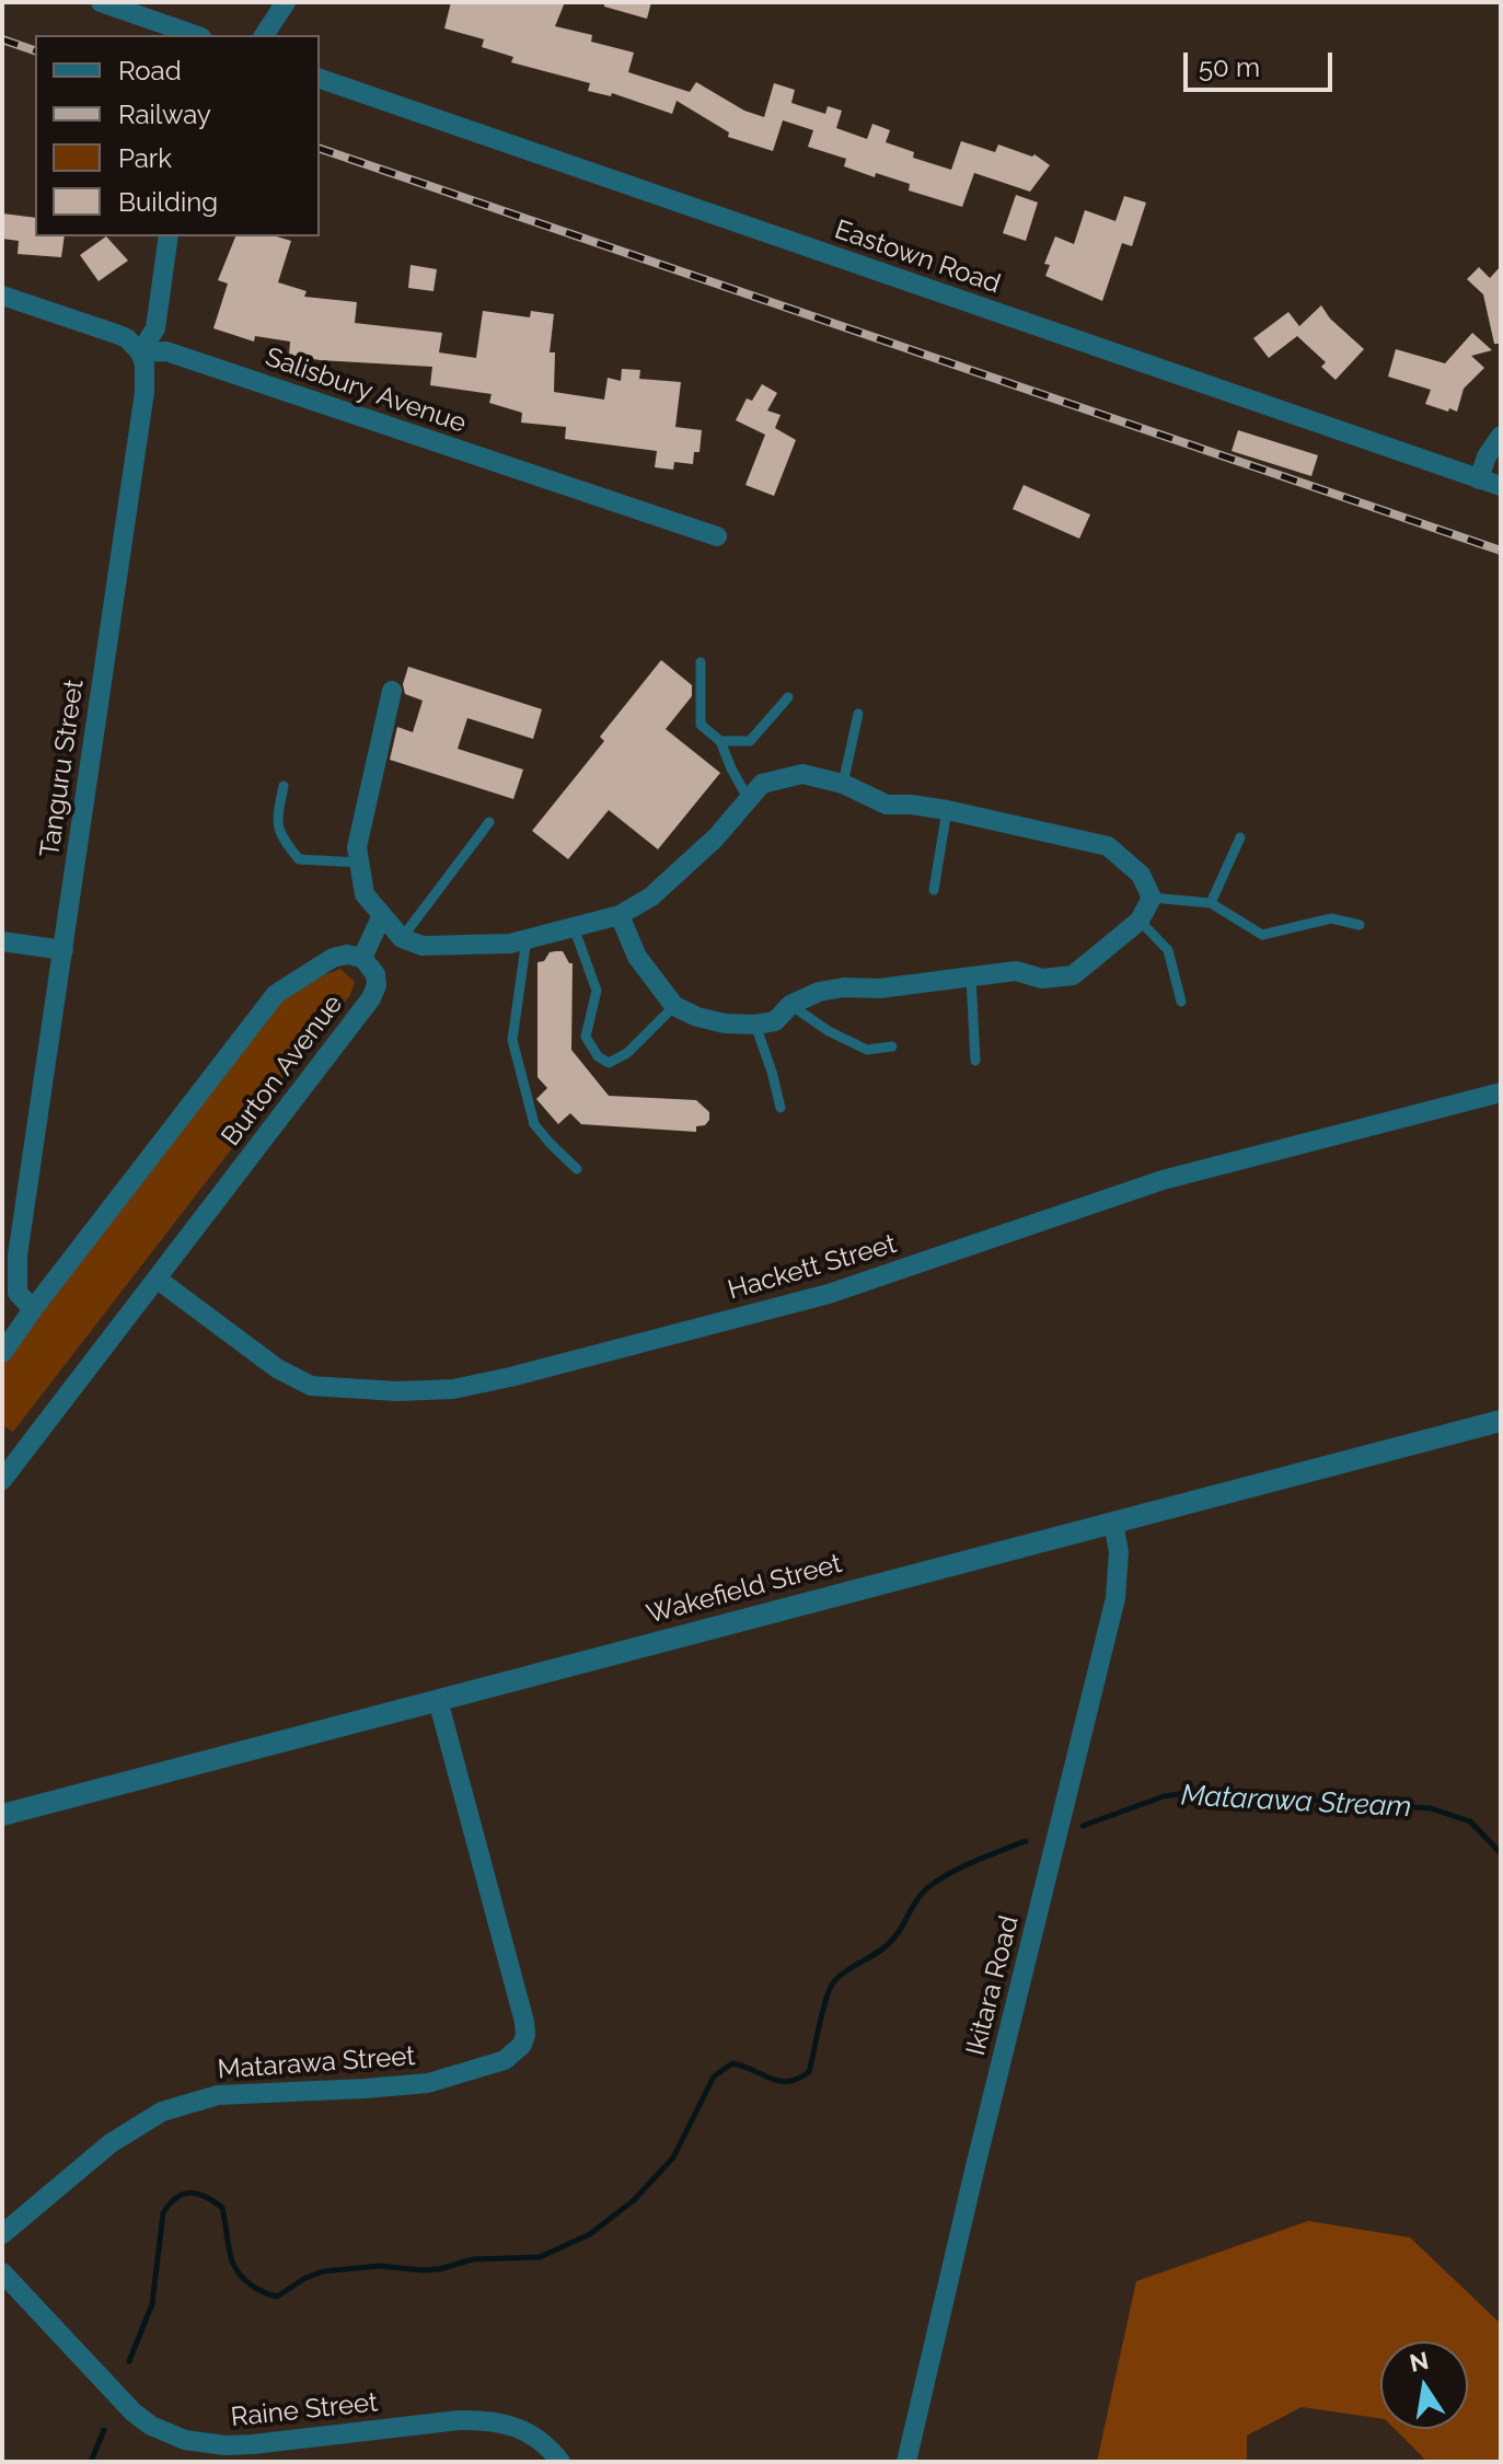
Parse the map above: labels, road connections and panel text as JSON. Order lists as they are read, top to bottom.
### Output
{
  "streets": {
    "street": [
      "Eastown Road",
      "Salisbury Avenue",
      "Tanguru Street",
      "Burton Avenue",
      "Hackett Street",
      "Wakefield Street",
      "Ikitara Road",
      "Matarawa Street",
      "Raine Street"
    ]
  },
  "crossings": [
    ["Salisbury Avenue", "Tanguru Street"],
    ["Tanguru Street", "Burton Avenue"],
    ["Burton Avenue", "Hackett Street"],
    ["Wakefield Street", "Ikitara Road"],
    ["Wakefield Street", "Matarawa Street"]
  ],
  "water": ["Matarawa Stream"],
  "legend": [
    "Road",
    "Railway",
    "Park",
    "Building"
  ],
  "scale_bar": "50 m",
  "north": "top"
}
